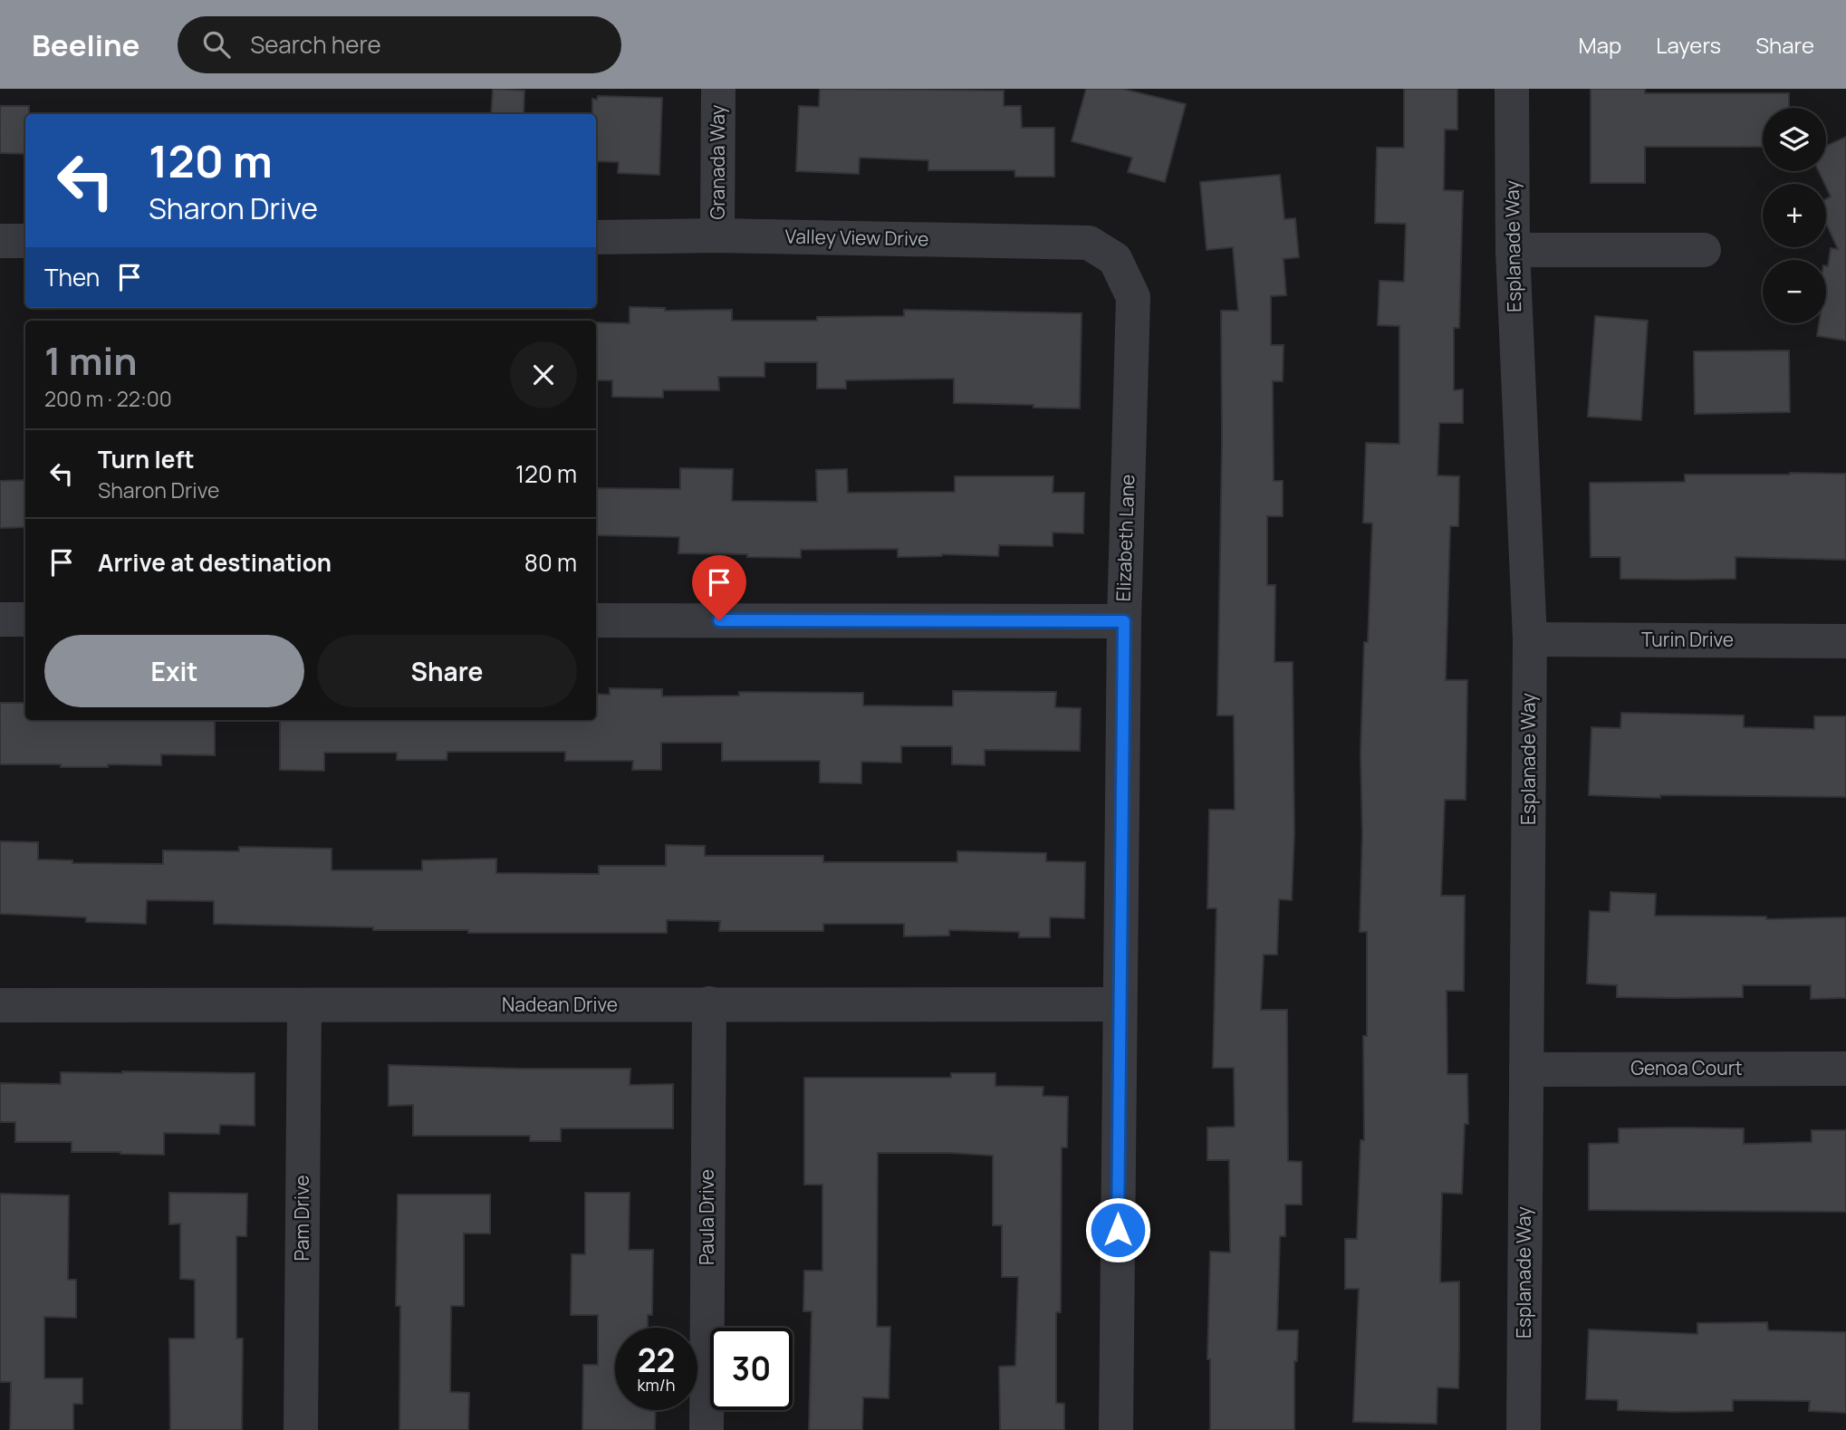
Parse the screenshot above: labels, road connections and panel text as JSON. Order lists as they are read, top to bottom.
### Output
{
  "streets": {
    "street": [
      "Granada Way",
      "Valley View Drive",
      "Esplanade Way",
      "Elizabeth Lane",
      "Turin Drive",
      "Nadean Drive",
      "Genoa Court",
      "Paula Drive",
      "Pam Drive"
    ]
  },
  "crossings": [
    ["Granada Way", "Valley View Drive"],
    ["Valley View Drive", "Elizabeth Lane"],
    ["Esplanade Way", "Turin Drive"],
    ["Esplanade Way", "Genoa Court"],
    ["Elizabeth Lane", "Nadean Drive"],
    ["Nadean Drive", "Paula Drive"],
    ["Nadean Drive", "Pam Drive"]
  ],
  "page": {
    "header": "Beeline",
    "search": "Search here",
    "nav": ["Map", "Layers", "Share"],
    "map_buttons": ["+", "−"],
    "turn": ["120 m", "Sharon Drive"],
    "then": "Then",
    "heading": ["1 min", "200 m · 22:00"],
    "list": [
      {
        "name": "Turn left",
        "note": "Sharon Drive",
        "value": "120 m"
      },
      {
        "name": "Arrive at destination",
        "value": "80 m"
      }
    ],
    "buttons": ["Exit", "Share"],
    "speed": "22 km/h",
    "limit": "30"
  }
}
